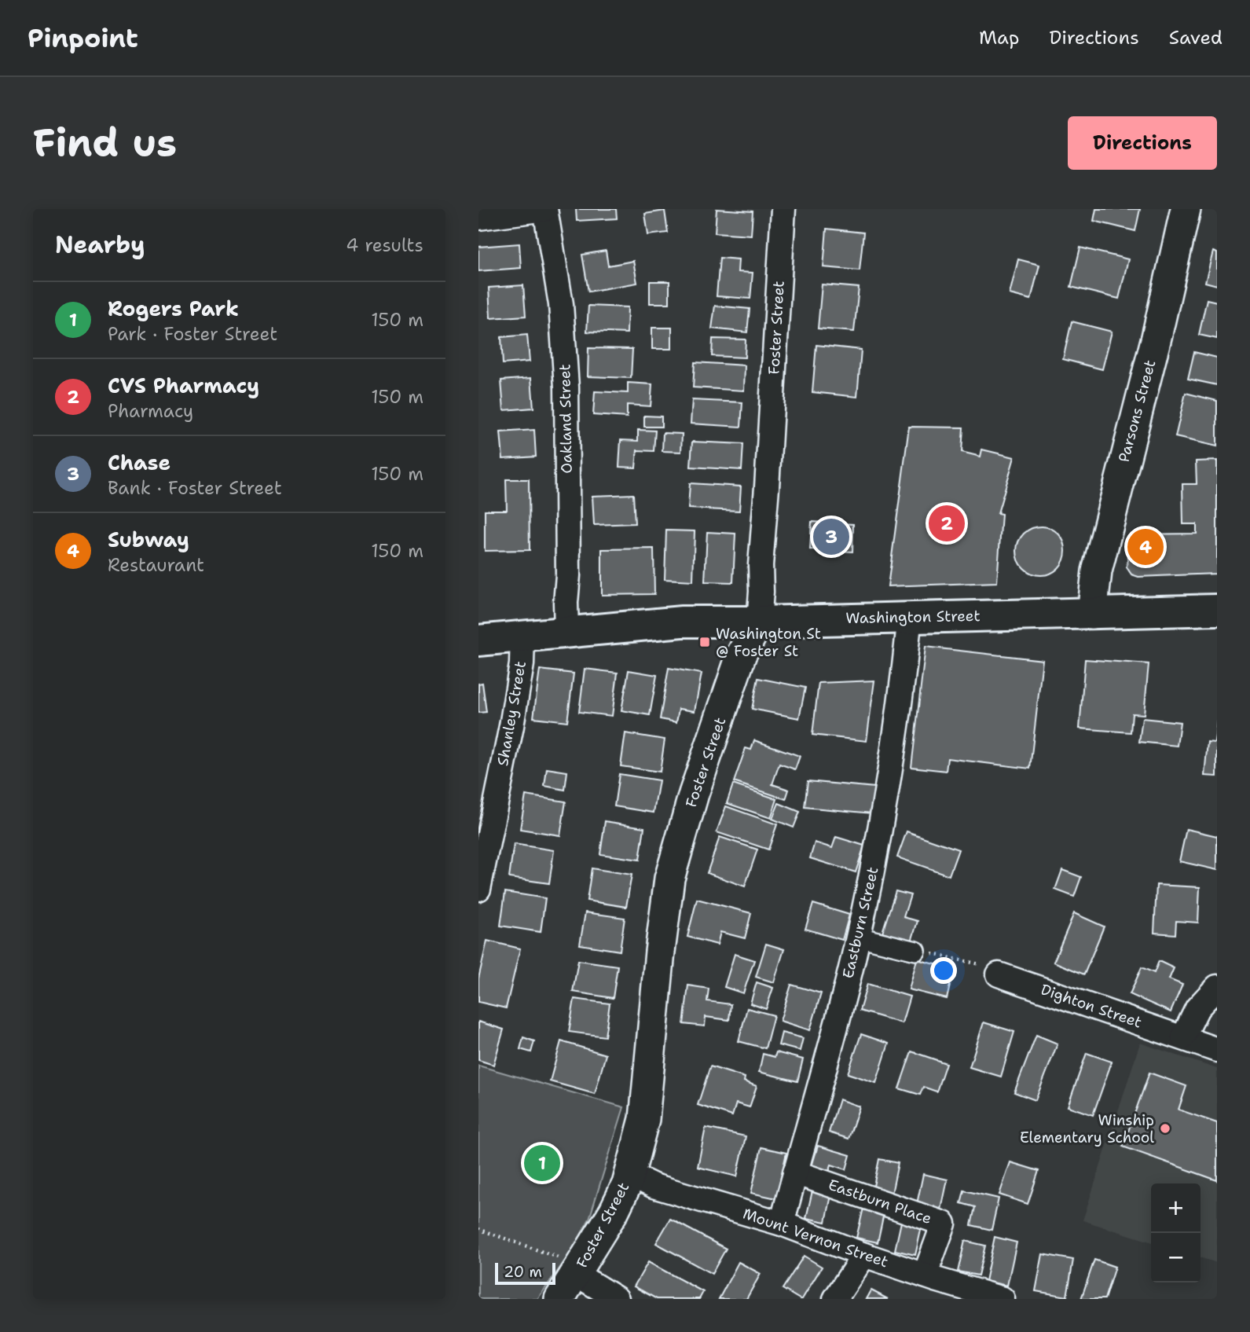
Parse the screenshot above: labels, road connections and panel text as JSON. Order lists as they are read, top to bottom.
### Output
{
  "streets": {
    "main road": ["Washington Street"],
    "street": [
      "Foster Street",
      "Parsons Street",
      "Oakland Street",
      "Shanley Street",
      "Eastburn Street",
      "Dighton Street",
      "Eastburn Place",
      "Mount Vernon Street"
    ]
  },
  "crossings": [
    ["Foster Street", "Washington Street"],
    ["Foster Street", "Mount Vernon Street"],
    ["Parsons Street", "Washington Street"],
    ["Oakland Street", "Washington Street"],
    ["Washington Street", "Shanley Street"],
    ["Washington Street", "Eastburn Street"],
    ["Eastburn Street", "Eastburn Place"],
    ["Eastburn Street", "Mount Vernon Street"],
    ["Eastburn Place", "Mount Vernon Street"]
  ],
  "places": {
    "transit": ["Washington St @ Foster St"],
    "other": ["Winship Elementary School"]
  },
  "scale_bar": "20 m",
  "page": {
    "header": "Pinpoint",
    "nav": ["Map", "Directions", "Saved"],
    "buttons": "Directions",
    "title": "Find us",
    "heading": ["Nearby", "4 results"],
    "list": [
      {
        "mark": "1",
        "name": "Rogers Park",
        "note": "Park · Foster Street",
        "value": "150 m"
      },
      {
        "mark": "2",
        "name": "CVS Pharmacy",
        "note": "Pharmacy",
        "value": "150 m"
      },
      {
        "mark": "3",
        "name": "Chase",
        "note": "Bank · Foster Street",
        "value": "150 m"
      },
      {
        "mark": "4",
        "name": "Subway",
        "note": "Restaurant",
        "value": "150 m"
      }
    ],
    "pins": [
      "2",
      "3",
      "4",
      "1"
    ],
    "map_buttons": ["+", "−"],
    "scale": "20 m"
  }
}
